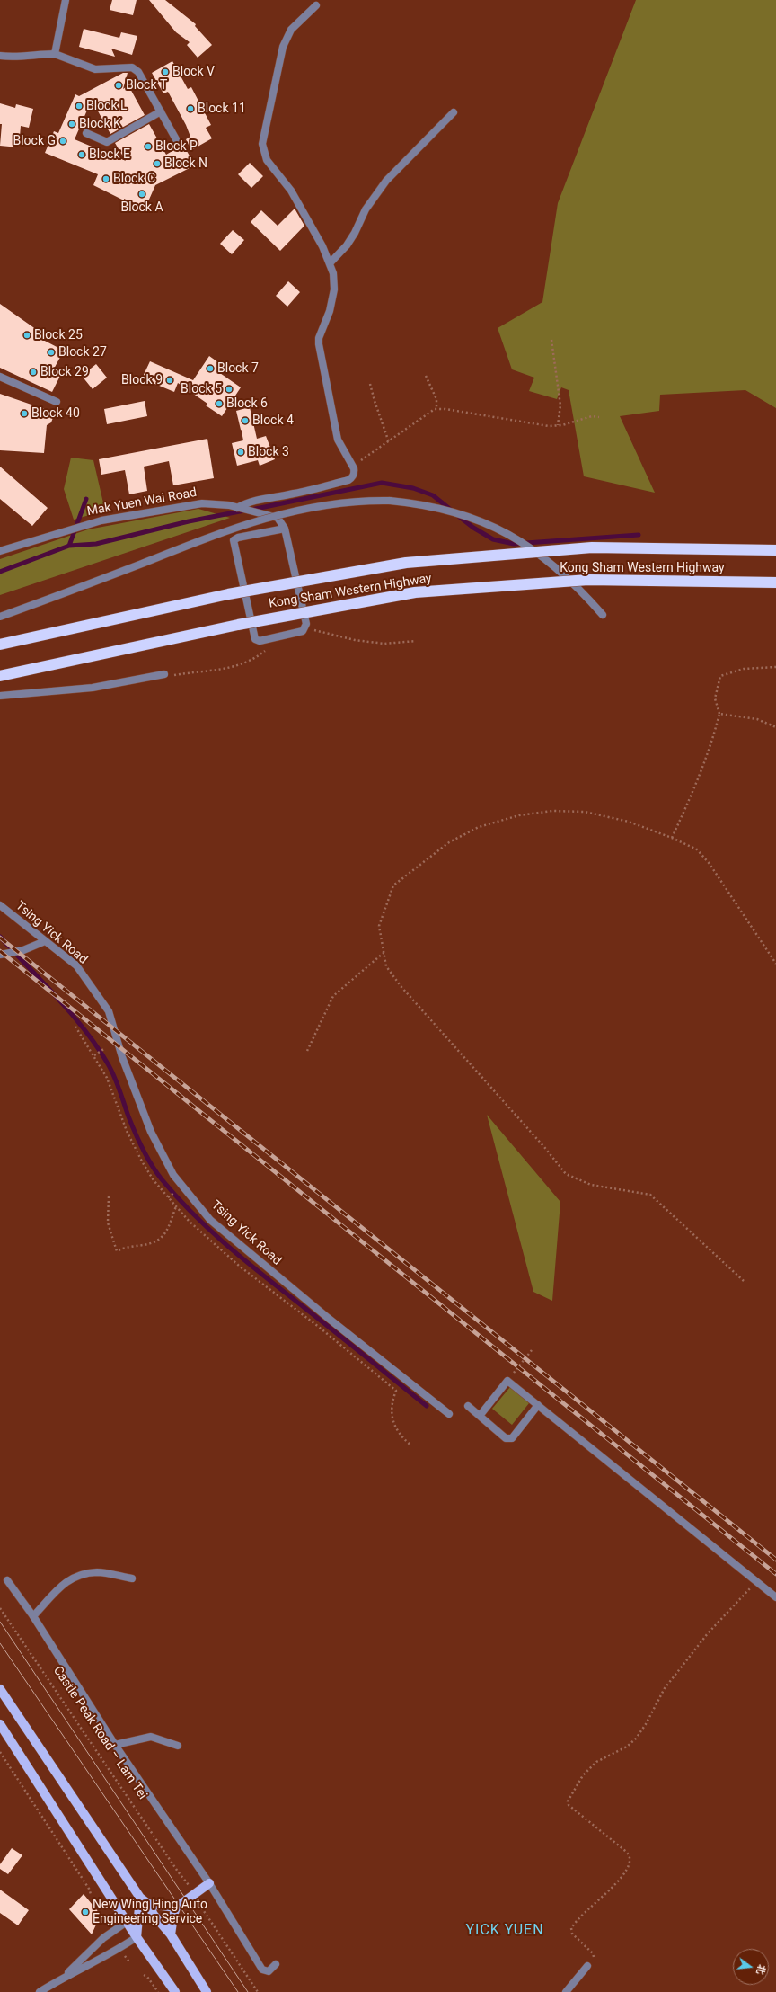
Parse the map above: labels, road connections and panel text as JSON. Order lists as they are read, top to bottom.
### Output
{
  "streets": {
    "highway": ["Kong Sham Western Highway"],
    "street": ["Mak Yuen Wai Road", "Tsing Yick Road"],
    "path": ["Castle Peak Road – Lam Tei"]
  },
  "districts": ["YICK YUEN"],
  "places": [
    "Block V",
    "Block T",
    "Block L",
    "Block 11",
    "Block K",
    "Block G",
    "Block P",
    "Block E",
    "Block N",
    "Block C",
    "Block A",
    "Block 25",
    "Block 27",
    "Block 7",
    "Block 29",
    "Block 9",
    "Block 5",
    "Block 6",
    "Block 40",
    "Block 4",
    "Block 3",
    "New Wing Hing Auto Engineering Service"
  ],
  "north": "right"
}
